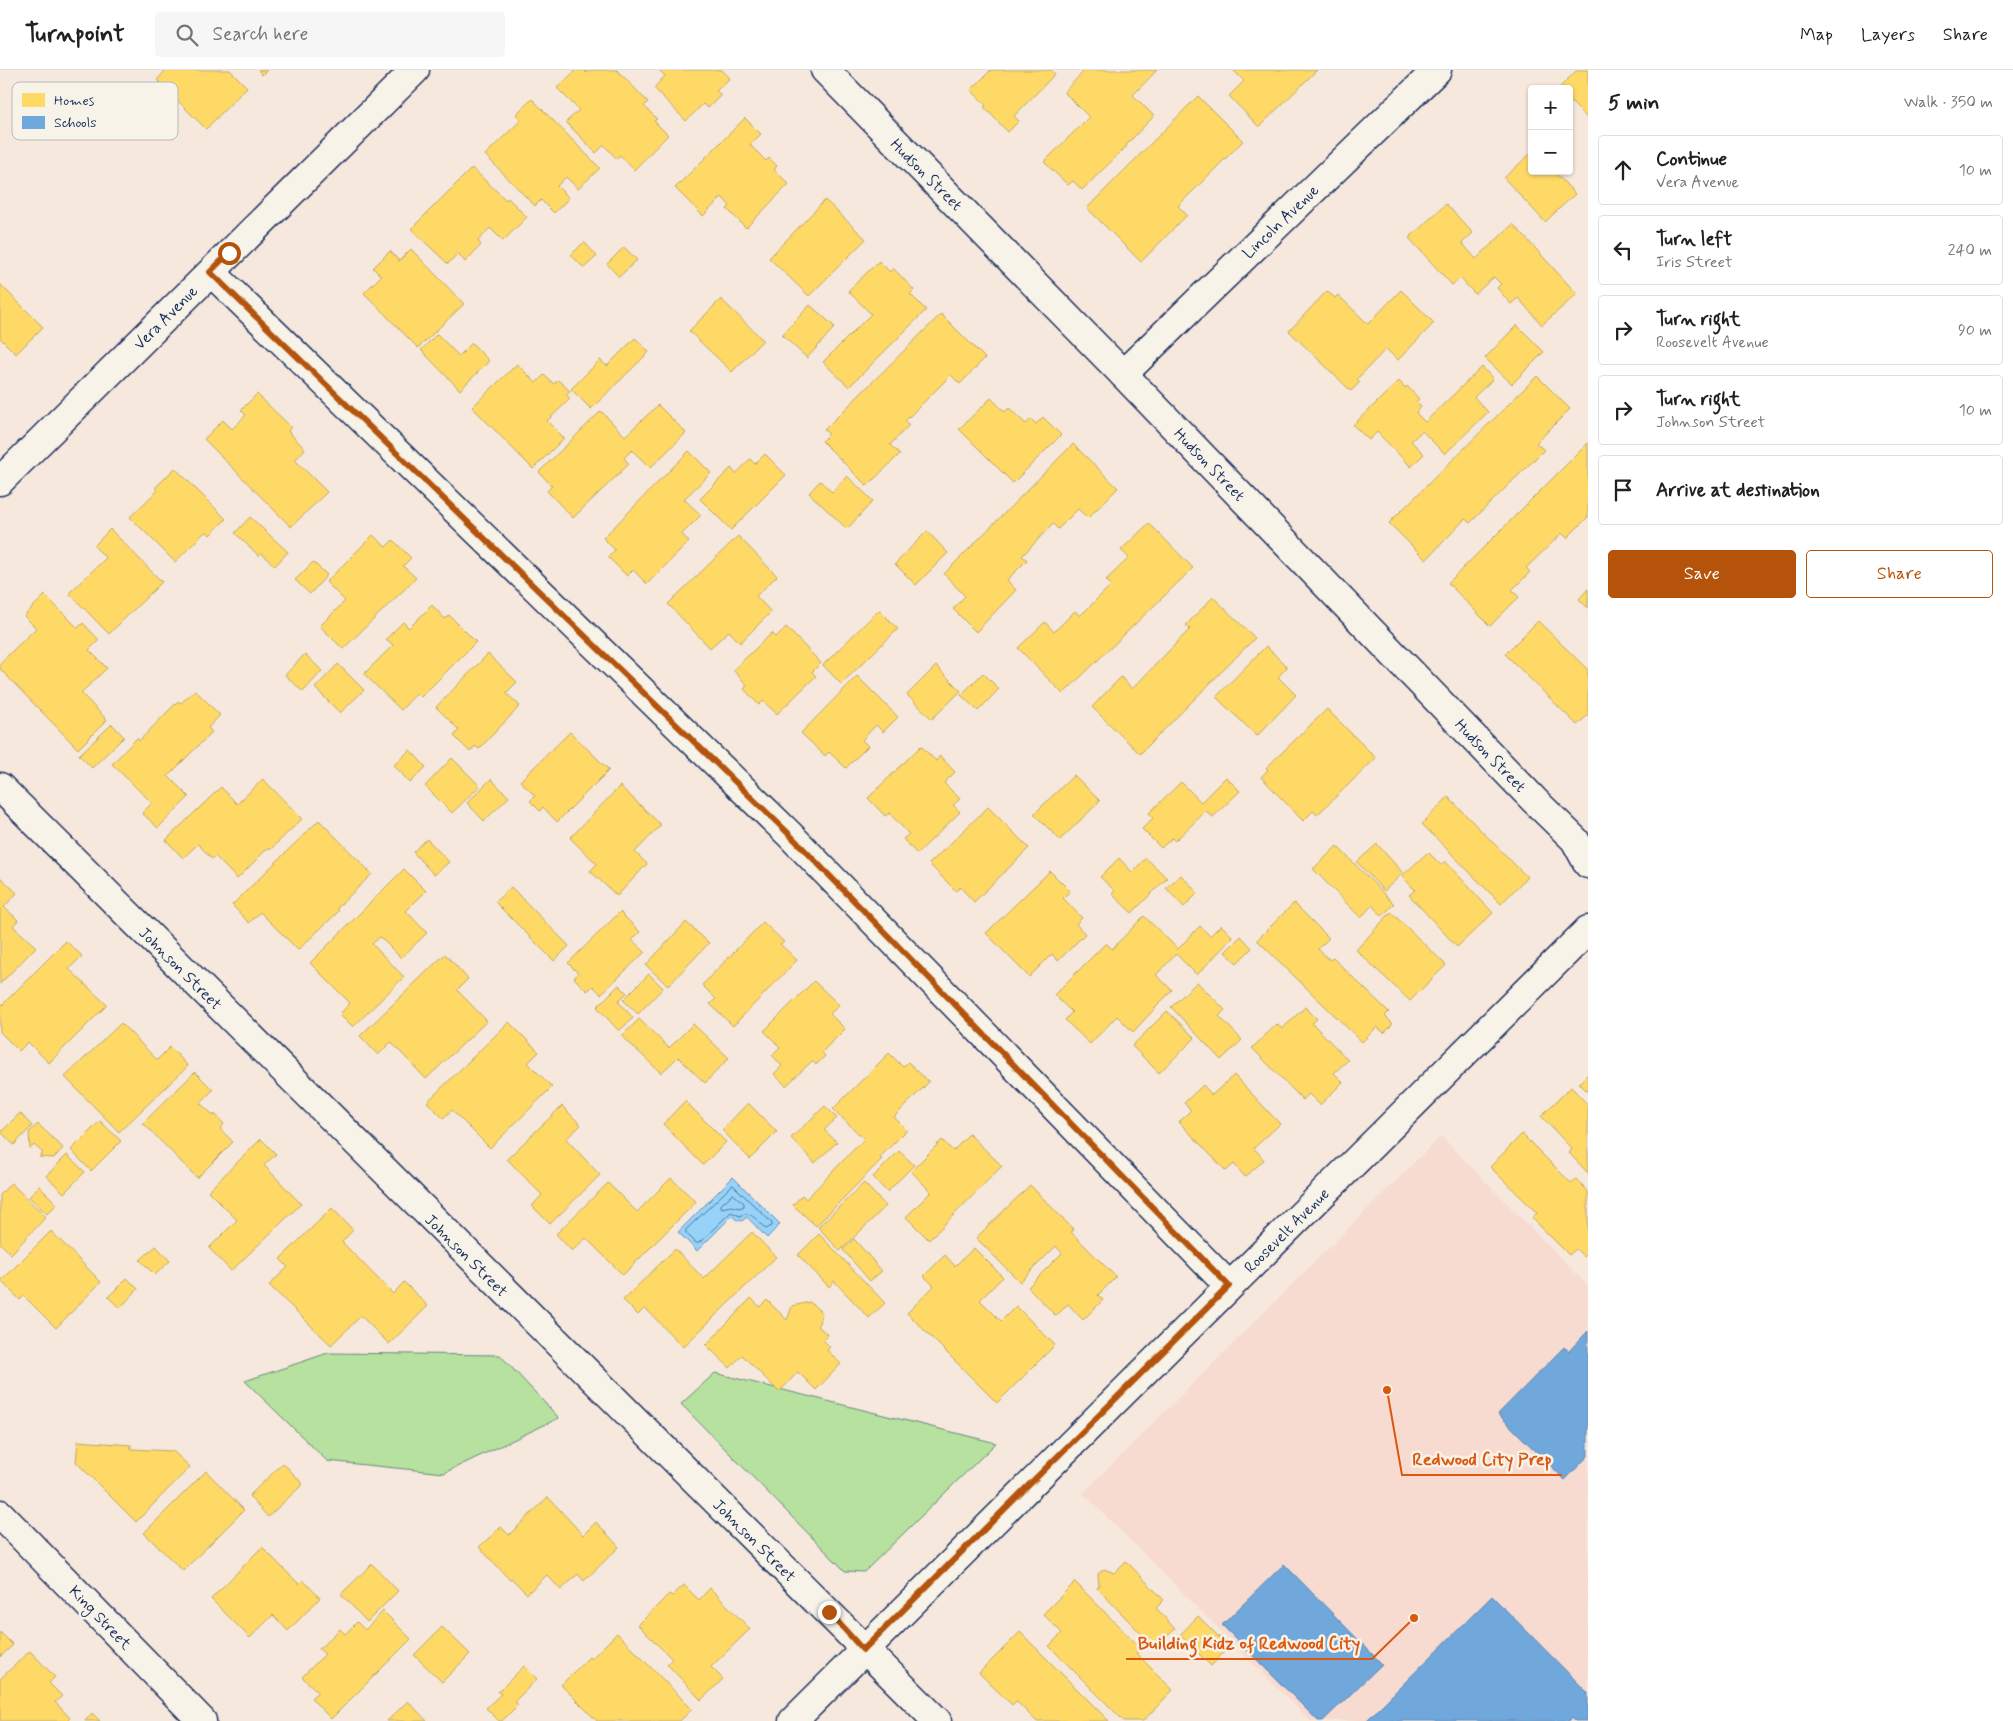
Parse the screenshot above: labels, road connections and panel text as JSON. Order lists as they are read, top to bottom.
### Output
{
  "streets": {
    "street": [
      "Hudson Street",
      "Lincoln Avenue",
      "Vera Avenue",
      "Johnson Street",
      "Roosevelt Avenue",
      "King Street"
    ]
  },
  "crossings": [
    ["Hudson Street", "Lincoln Avenue"],
    ["Johnson Street", "Roosevelt Avenue"]
  ],
  "places": ["Redwood City Prep", "Building Kidz of Redwood City"],
  "legend": ["Homes", "Schools"],
  "page": {
    "header": "Turnpoint",
    "search": "Search here",
    "nav": ["Map", "Layers", "Share"],
    "heading": ["5 min", "Walk · 350 m"],
    "map_buttons": ["+", "−"],
    "list": [
      ["Continue", "Vera Avenue", "10 m"],
      ["Turn left", "Iris Street", "240 m"],
      ["Turn right", "Roosevelt Avenue", "90 m"],
      ["Turn right", "Johnson Street", "10 m"],
      "Arrive at destination"
    ],
    "buttons": ["Save", "Share"]
  }
}
